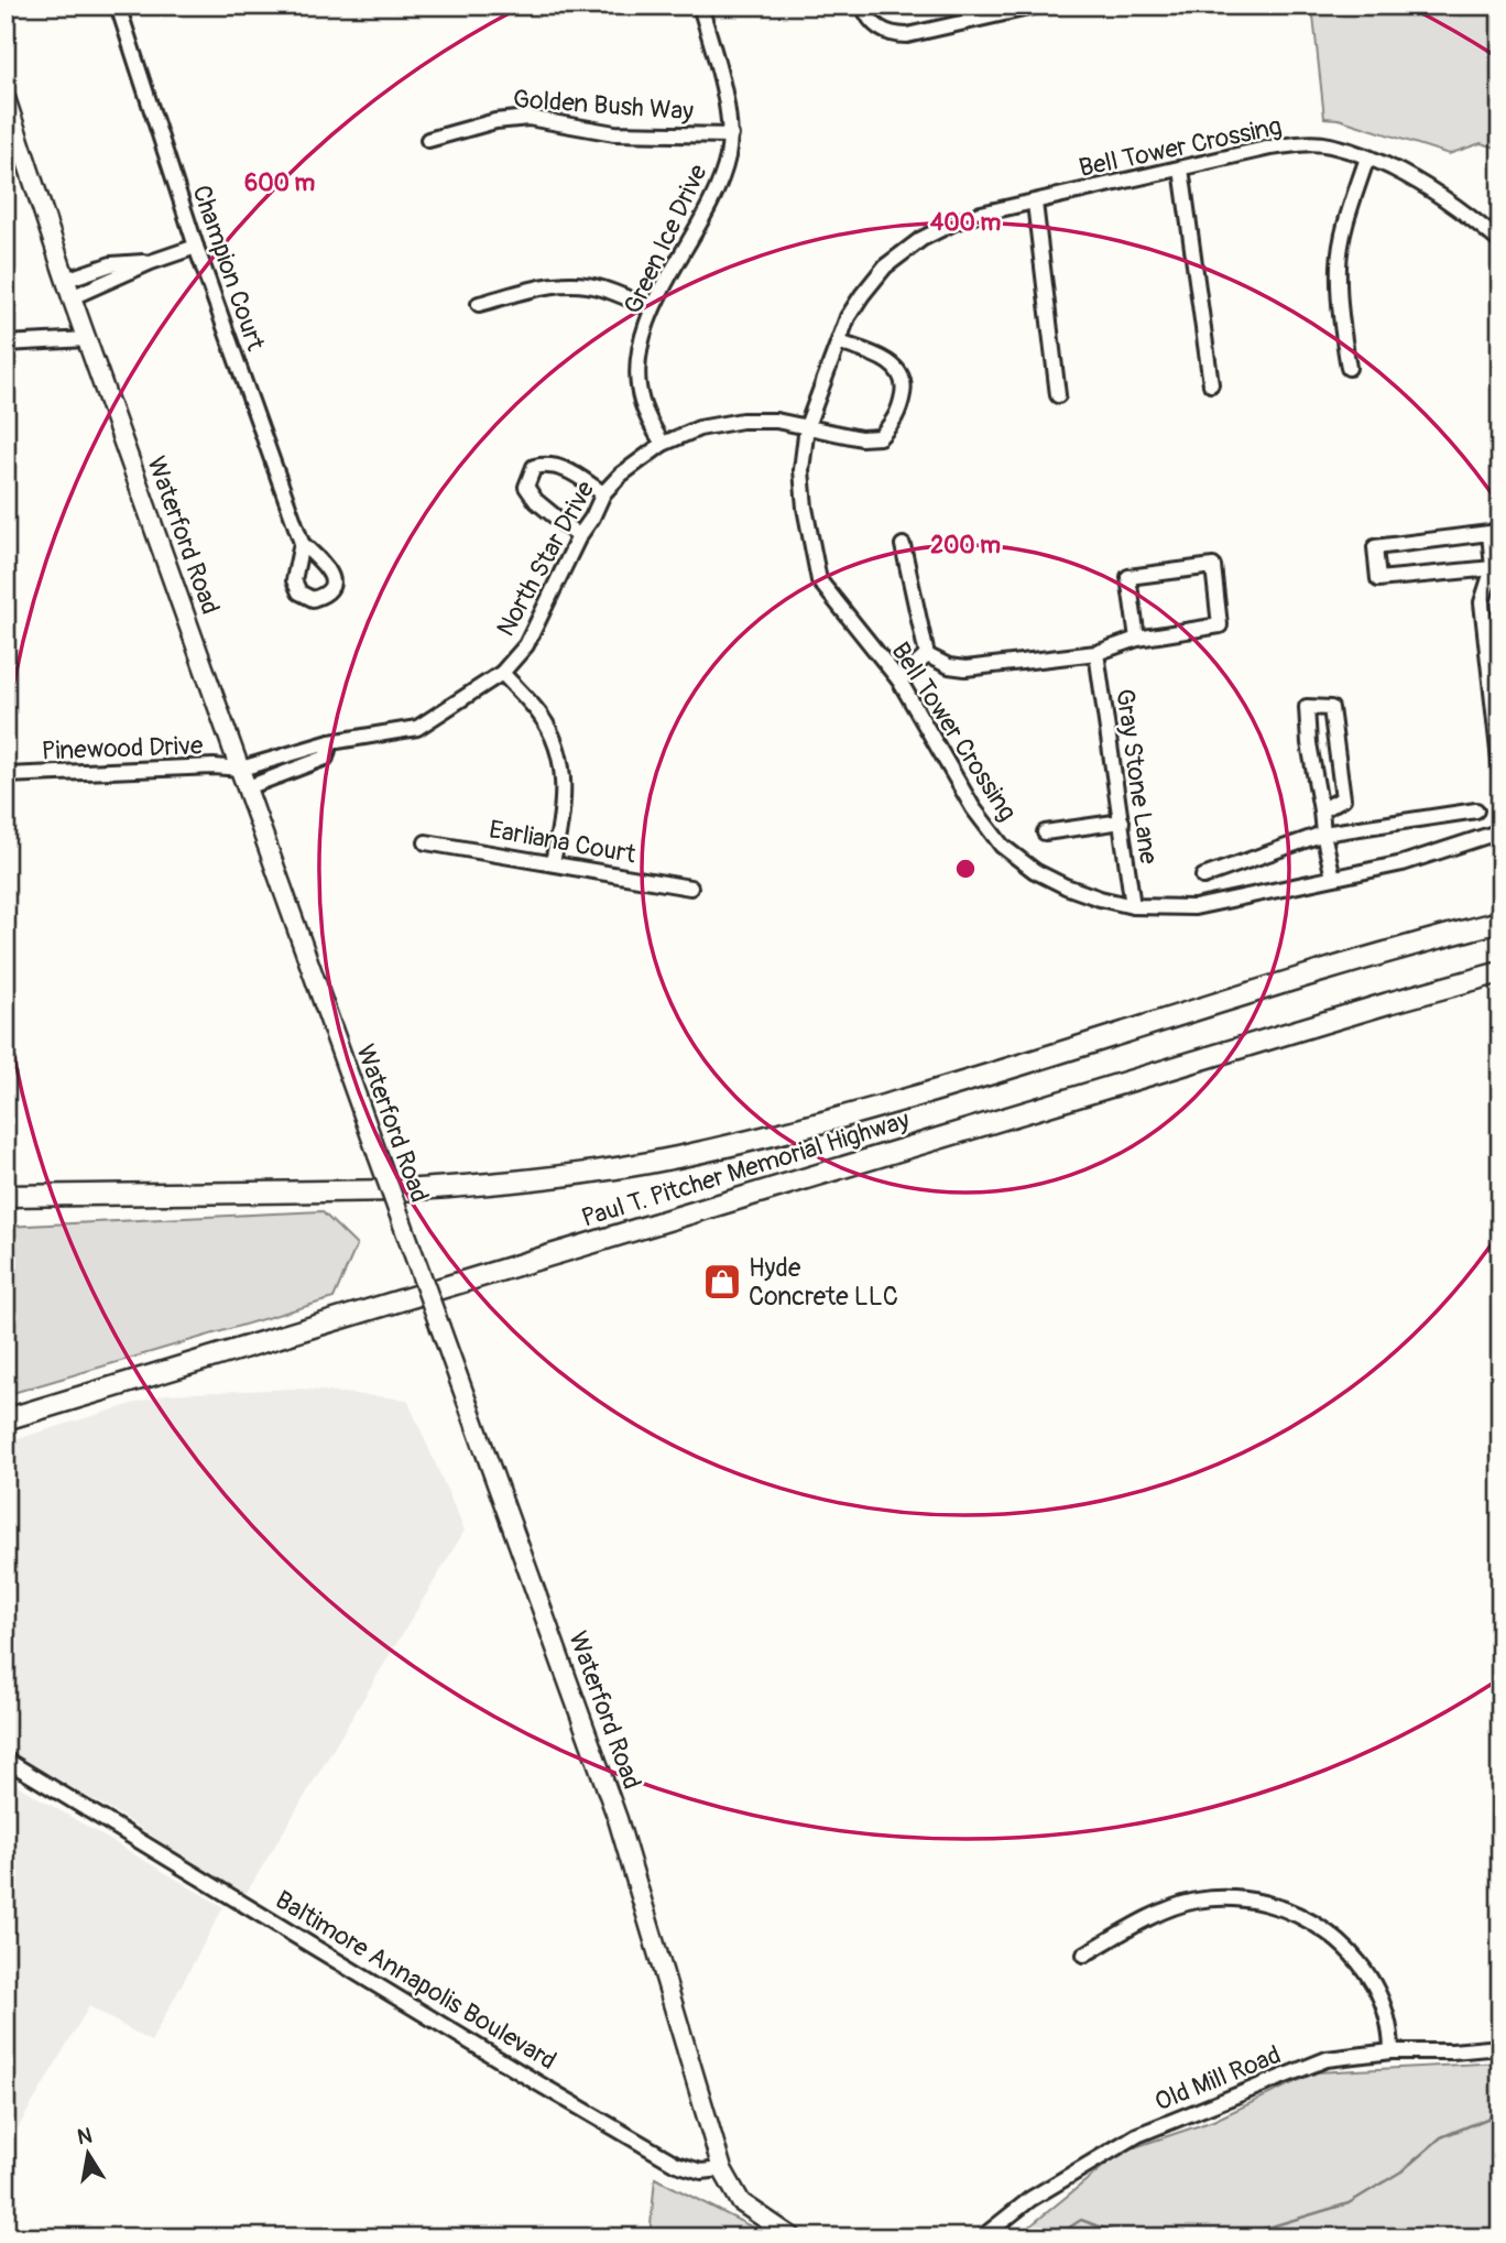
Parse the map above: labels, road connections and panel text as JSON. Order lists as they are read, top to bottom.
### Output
{
  "streets": {
    "highway": ["Paul T. Pitcher Memorial Highway"],
    "main road": ["Waterford Road"],
    "street": [
      "Golden Bush Way",
      "Bell Tower Crossing",
      "Green Ice Drive",
      "Champion Court",
      "North Star Drive",
      "Pinewood Drive",
      "Gray Stone Lane",
      "Earliana Court",
      "Baltimore Annapolis Boulevard",
      "Old Mill Road"
    ]
  },
  "crossings": [
    ["Golden Bush Way", "Green Ice Drive"],
    ["Bell Tower Crossing", "North Star Drive"],
    ["Bell Tower Crossing", "Gray Stone Lane"],
    ["Green Ice Drive", "North Star Drive"],
    ["Waterford Road", "North Star Drive"],
    ["Waterford Road", "Pinewood Drive"],
    ["Waterford Road", "Baltimore Annapolis Boulevard"],
    ["North Star Drive", "Pinewood Drive"]
  ],
  "places": {
    "shop": ["Hyde Concrete LLC"]
  },
  "north": "top",
  "rings": ["600 m", "400 m", "200 m"]
}
